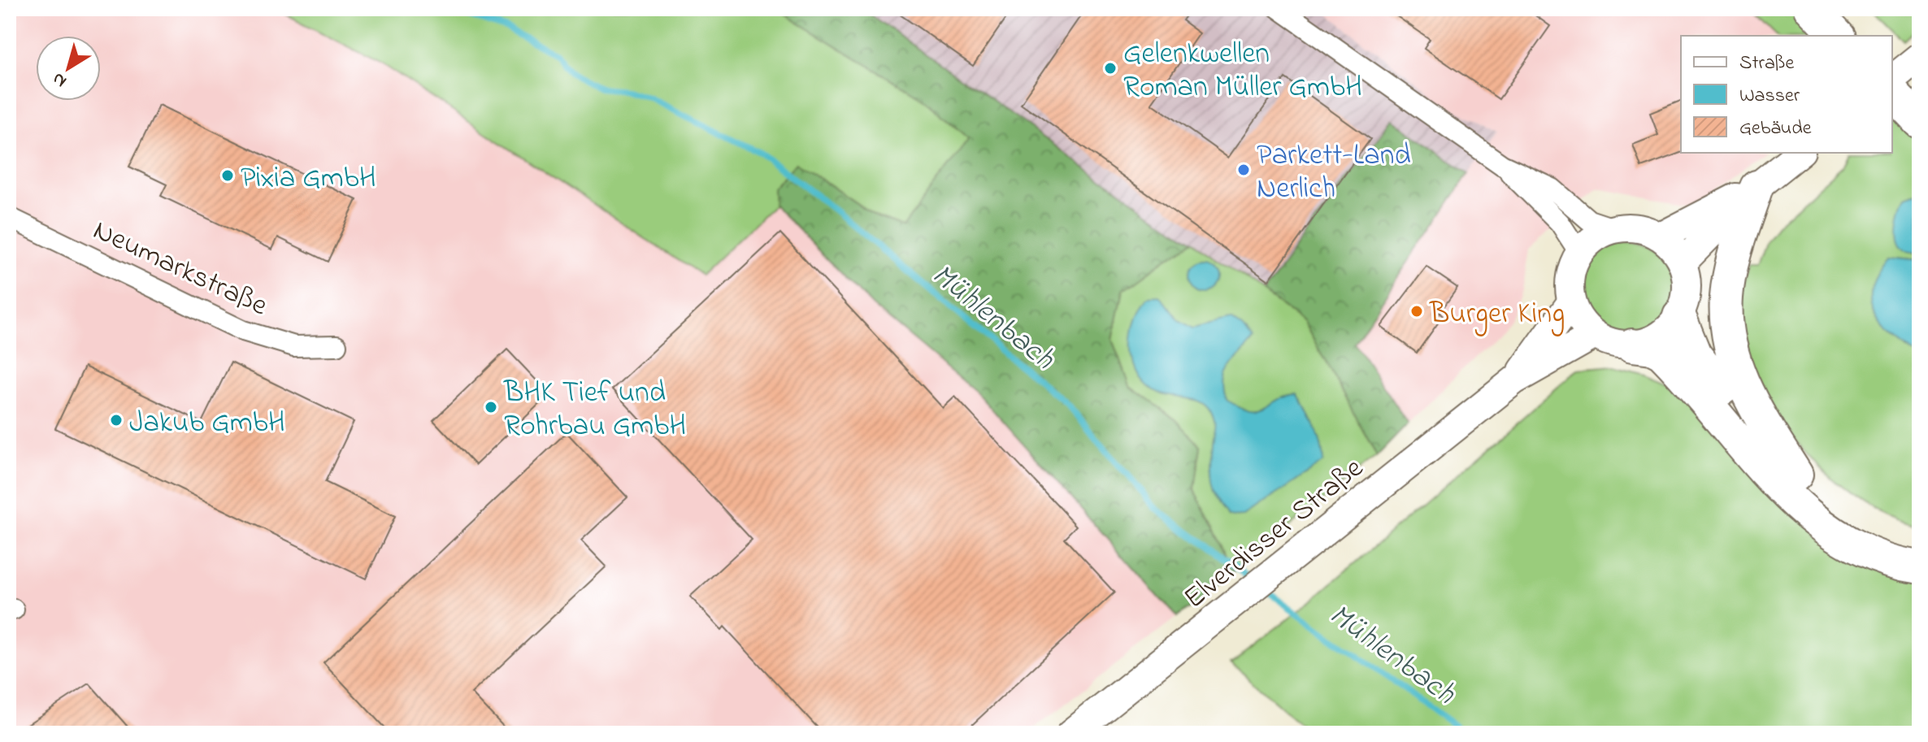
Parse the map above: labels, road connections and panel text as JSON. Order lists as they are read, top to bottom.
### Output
{
  "streets": {
    "main road": ["Elverdisser Straße"],
    "street": ["Neumarkstraße"]
  },
  "water": ["Mühlenbach"],
  "places": [
    "Gelenkwellen Roman Müller GmbH",
    "Parkett-Land Nerlich",
    "Pixia GmbH",
    "Burger King",
    "BHK Tief und Rohrbau GmbH",
    "Jakub GmbH"
  ],
  "legend": ["Straße", "Wasser", "Gebäude"],
  "north": "bottom left"
}
